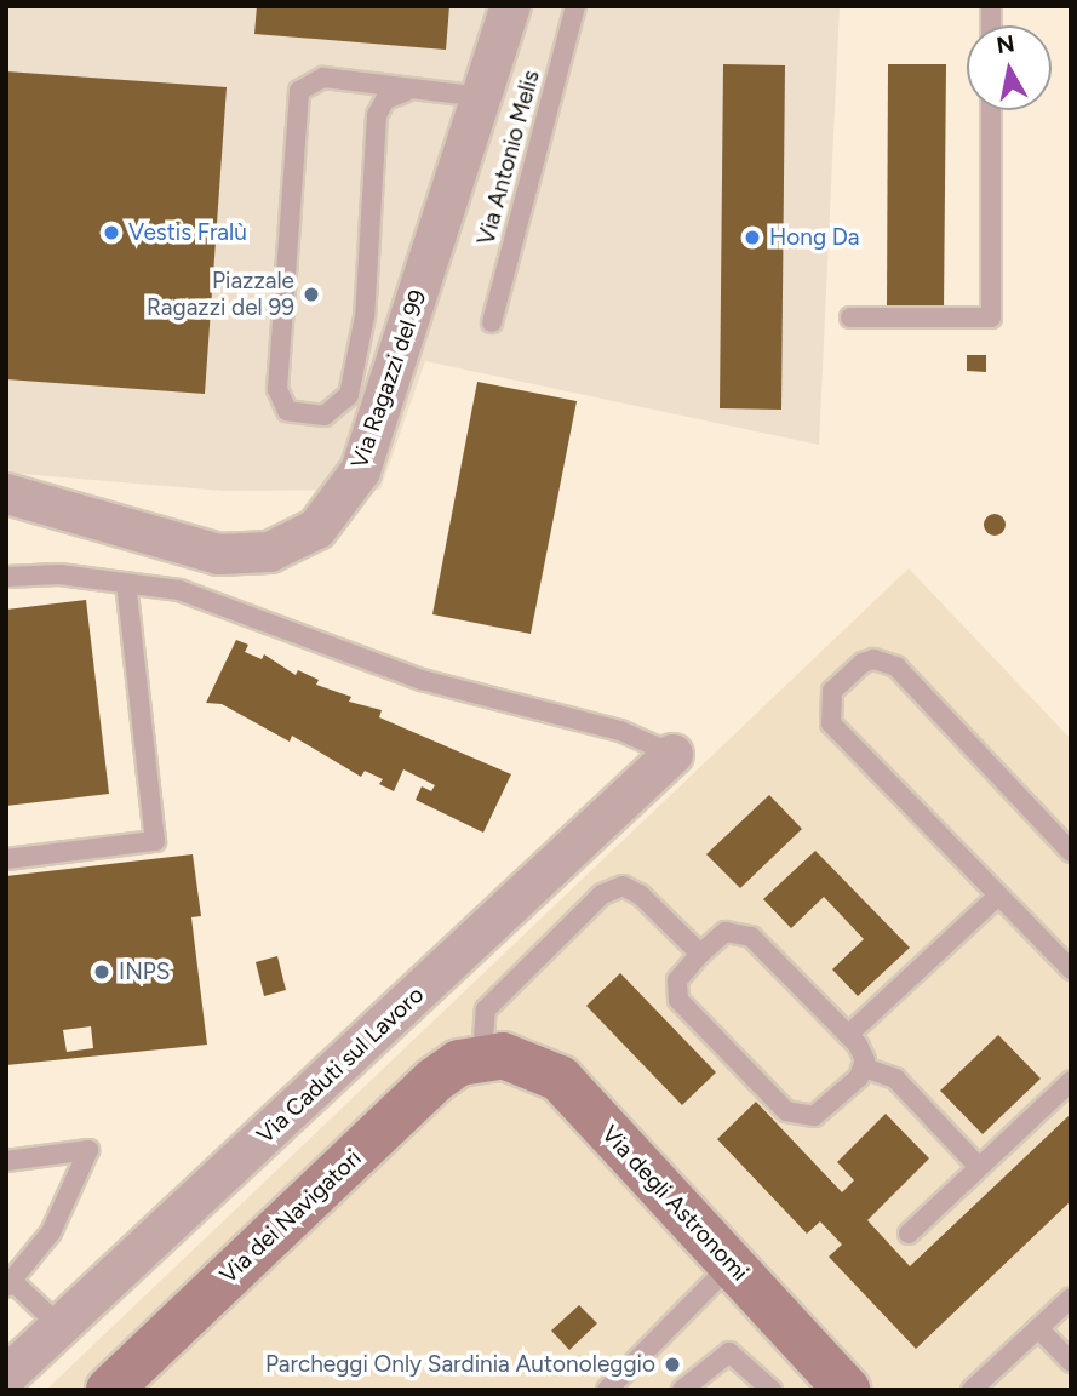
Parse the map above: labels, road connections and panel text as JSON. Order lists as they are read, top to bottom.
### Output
{
  "streets": {
    "street": [
      "Via Ragazzi del 99",
      "Via Caduti sul Lavoro",
      "Via degli Astronomi",
      "Via dei Navigatori"
    ],
    "lane": ["Via Antonio Melis"]
  },
  "crossings": [
    ["Via degli Astronomi", "Via dei Navigatori"]
  ],
  "places": [
    "Vestis Fralù",
    "Hong Da",
    "Piazzale Ragazzi del 99",
    "INPS",
    "Parcheggi Only Sardinia Autonoleggio"
  ],
  "north": "top"
}
